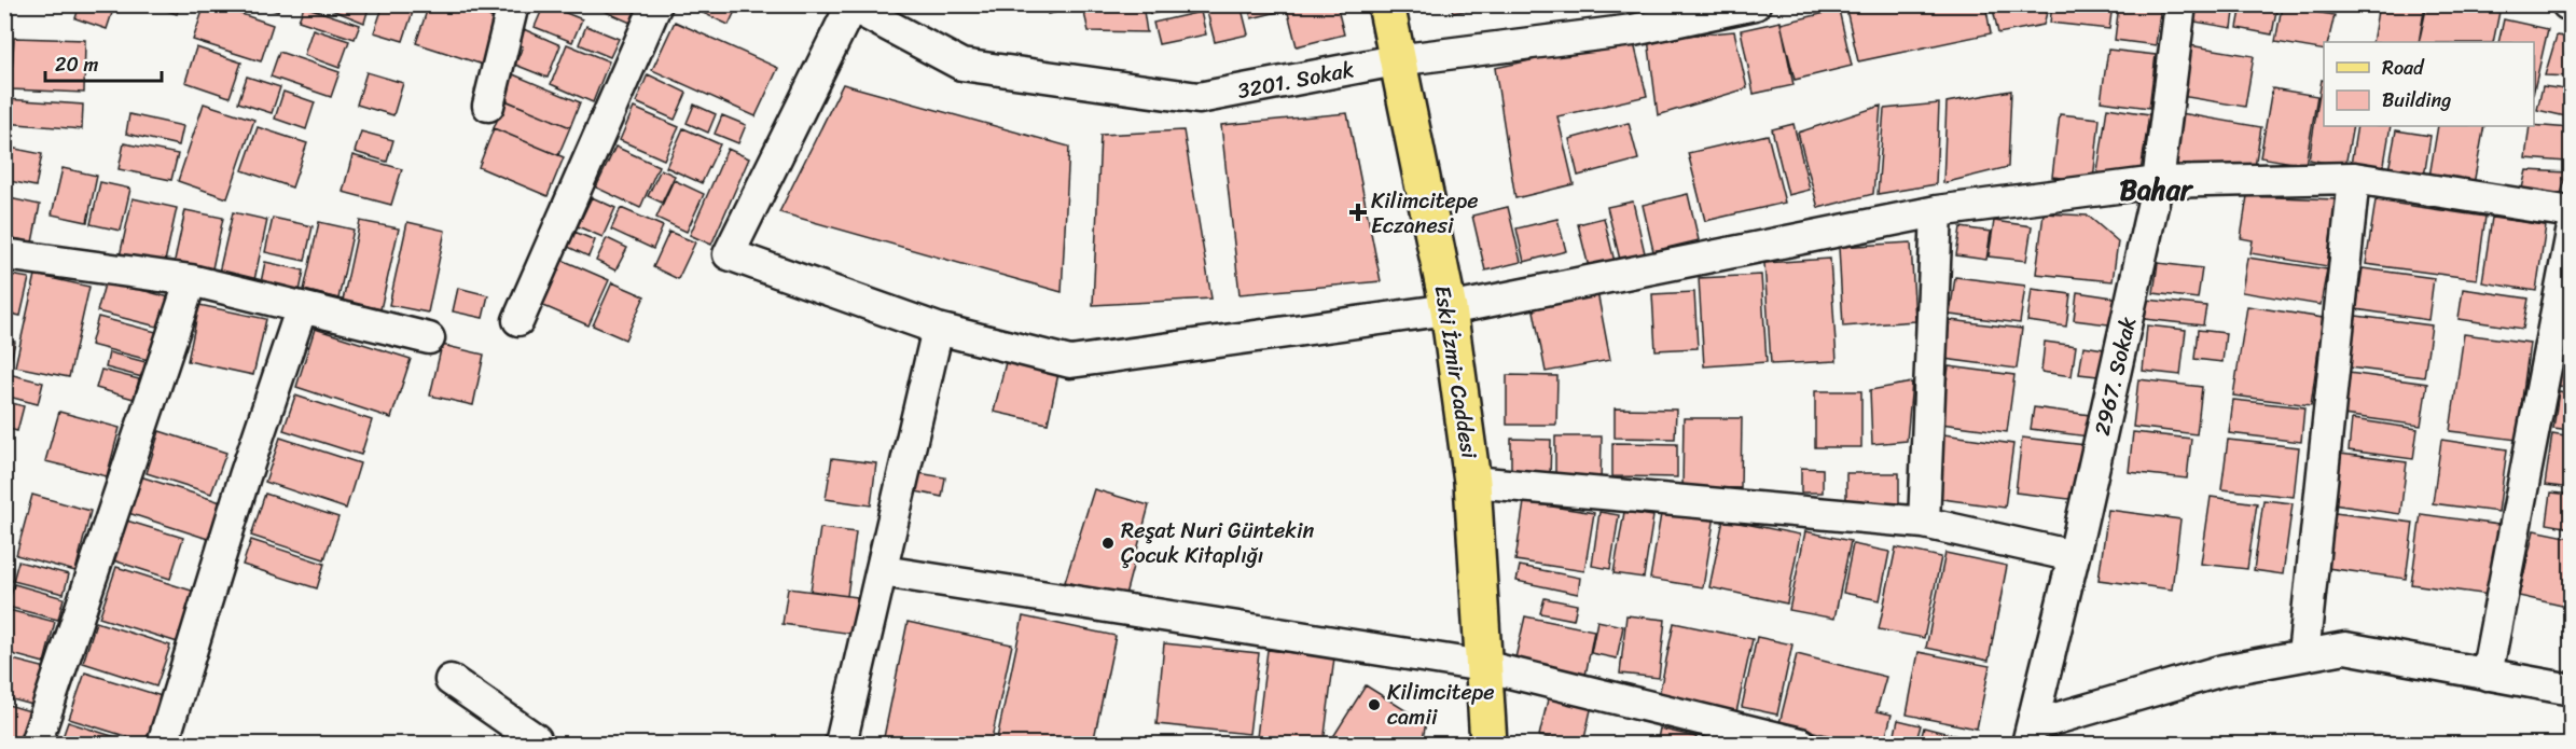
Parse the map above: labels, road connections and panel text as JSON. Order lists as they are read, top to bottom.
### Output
{
  "streets": {
    "main road": ["Eski İzmir Caddesi"],
    "street": ["3201. Sokak", "2967. Sokak"]
  },
  "crossings": [
    ["3201. Sokak", "Eski İzmir Caddesi"]
  ],
  "districts": ["Bahar"],
  "places": {
    "health": ["Kilimcitepe Eczanesi"],
    "other": ["Reşat Nuri Güntekin Çocuk Kitaplığı", "Kilimcitepe camii"]
  },
  "legend": ["Road", "Building"],
  "scale_bar": "20 m"
}
